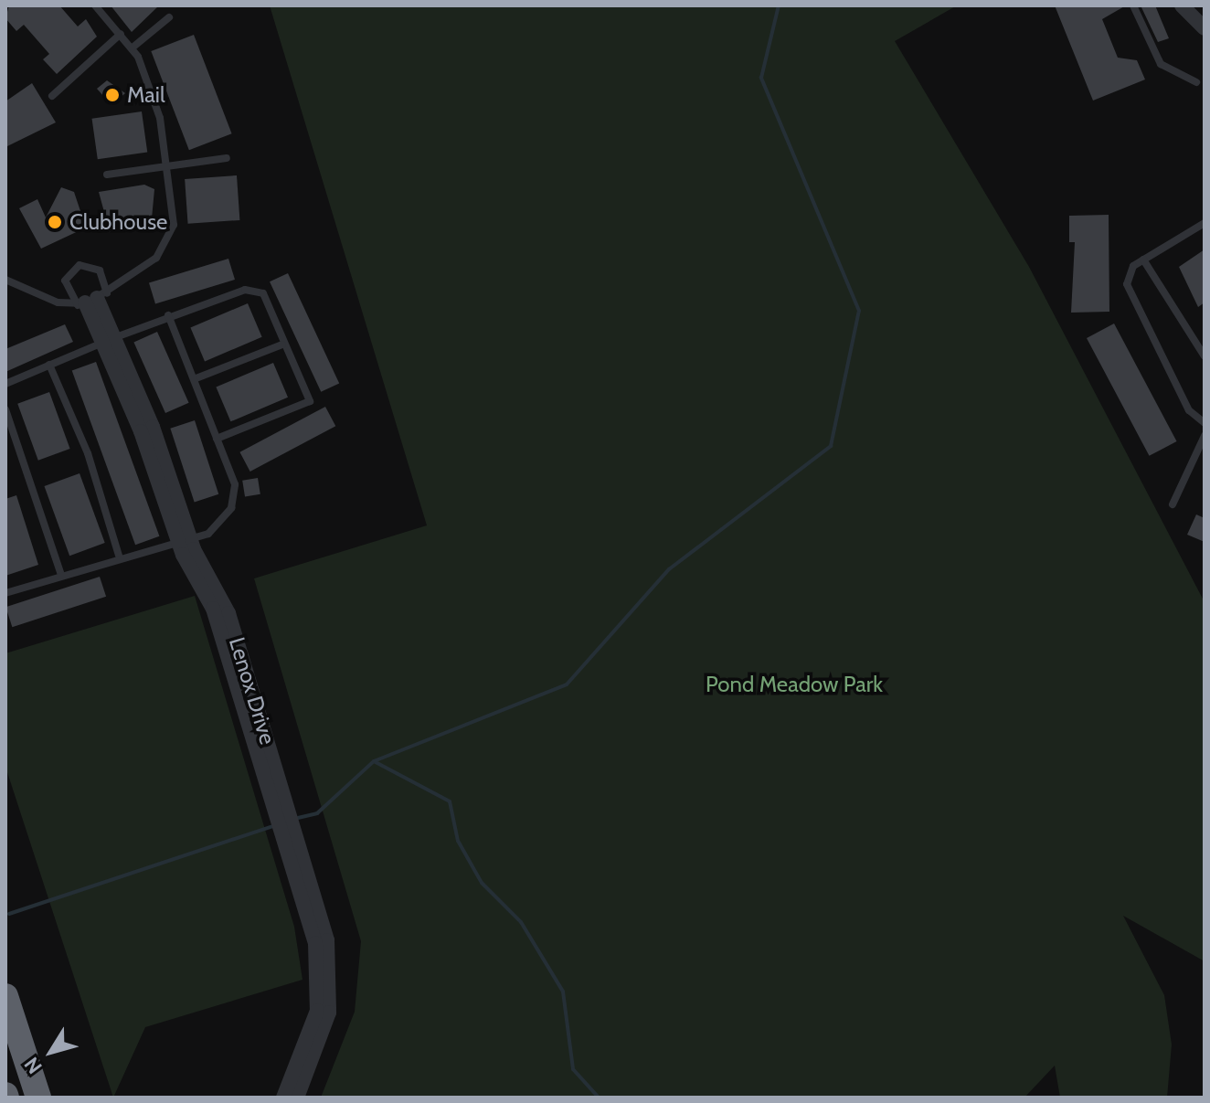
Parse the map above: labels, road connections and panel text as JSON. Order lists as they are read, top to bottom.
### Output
{
  "streets": {
    "street": ["Lenox Drive"]
  },
  "parks": ["Pond Meadow Park"],
  "places": ["Mail", "Clubhouse"],
  "north": "bottom left"
}
